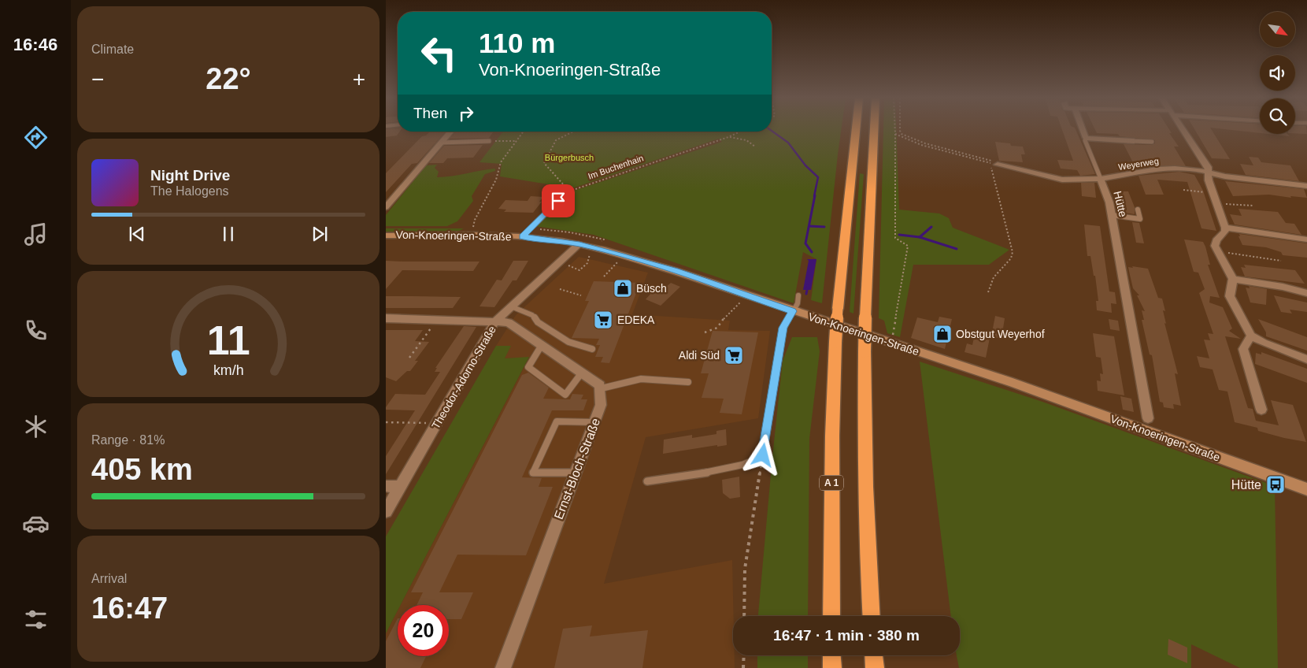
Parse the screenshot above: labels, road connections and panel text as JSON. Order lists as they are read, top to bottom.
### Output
{
  "streets": {
    "highway": ["A 1"],
    "main road": ["Von-Knoeringen-Straße"],
    "street": [
      "Weyerweg",
      "Hütte",
      "Theodor-Adorno-Straße",
      "Ernst-Bloch-Straße"
    ],
    "path": ["Im Buchenhain"]
  },
  "crossings": [
    ["Weyerweg", "Hütte"],
    ["Von-Knoeringen-Straße", "Theodor-Adorno-Straße"]
  ],
  "parks": ["Bürgerbusch"],
  "places": {
    "shop": ["Büsch", "Obstgut Weyerhof"],
    "supermarket": ["EDEKA", "Aldi Süd"],
    "bus stop": ["Hütte"]
  },
  "north": "bottom right",
  "page": {
    "tabs": "16:46",
    "tile": [
      "Climate",
      ["Range · 81%", "405 km"],
      ["Arrival", "16:47"]
    ],
    "turn": ["110 m", "Von-Knoeringen-Straße"],
    "heat": ["−", "22°", "+"],
    "then": "Then",
    "song": ["Night Drive", "The Halogens"],
    "limit": "20",
    "trip": "16:47 · 1 min · 380 m",
    "gauge": ["11", "km/h"]
  }
}
